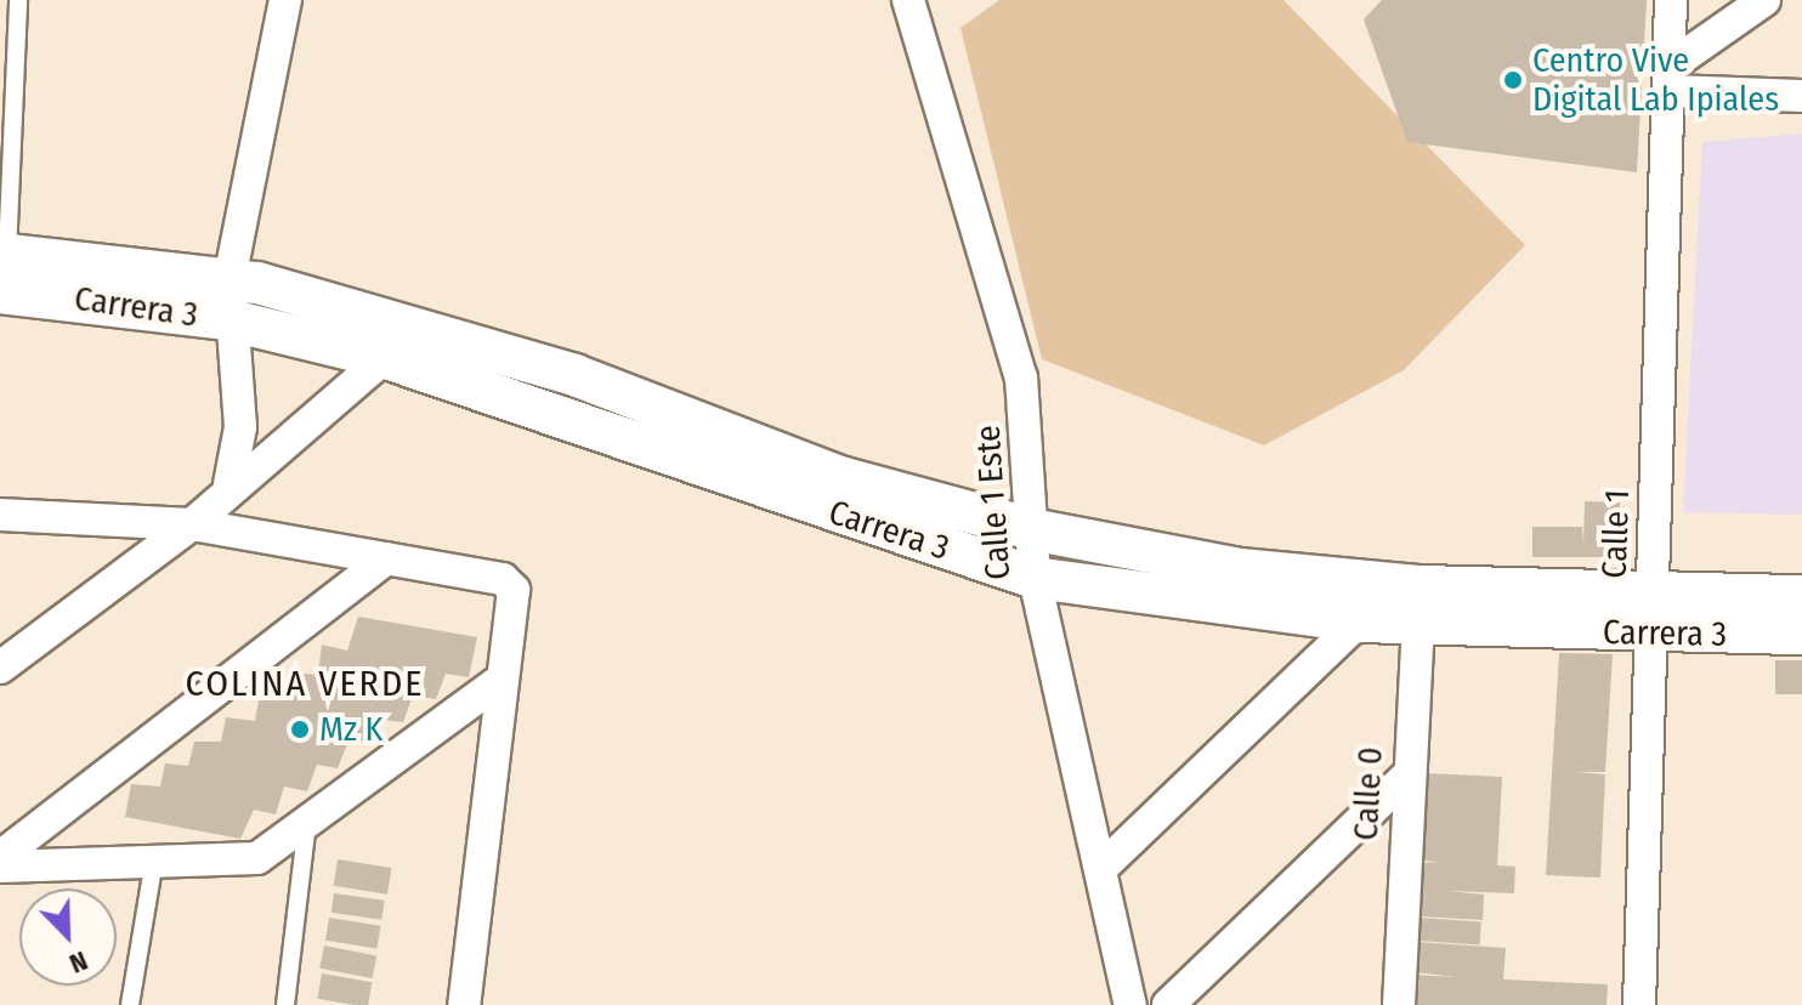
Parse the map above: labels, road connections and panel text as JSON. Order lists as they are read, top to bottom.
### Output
{
  "streets": {
    "street": [
      "Carrera 3",
      "Calle 1 Este",
      "Calle 1",
      "Calle 0"
    ]
  },
  "crossings": [
    ["Carrera 3", "Calle 1 Este"],
    ["Carrera 3", "Calle 1"],
    ["Carrera 3", "Calle 0"]
  ],
  "districts": ["COLINA VERDE"],
  "places": ["Centro Vive Digital Lab Ipiales", "Mz K"],
  "north": "bottom right"
}
